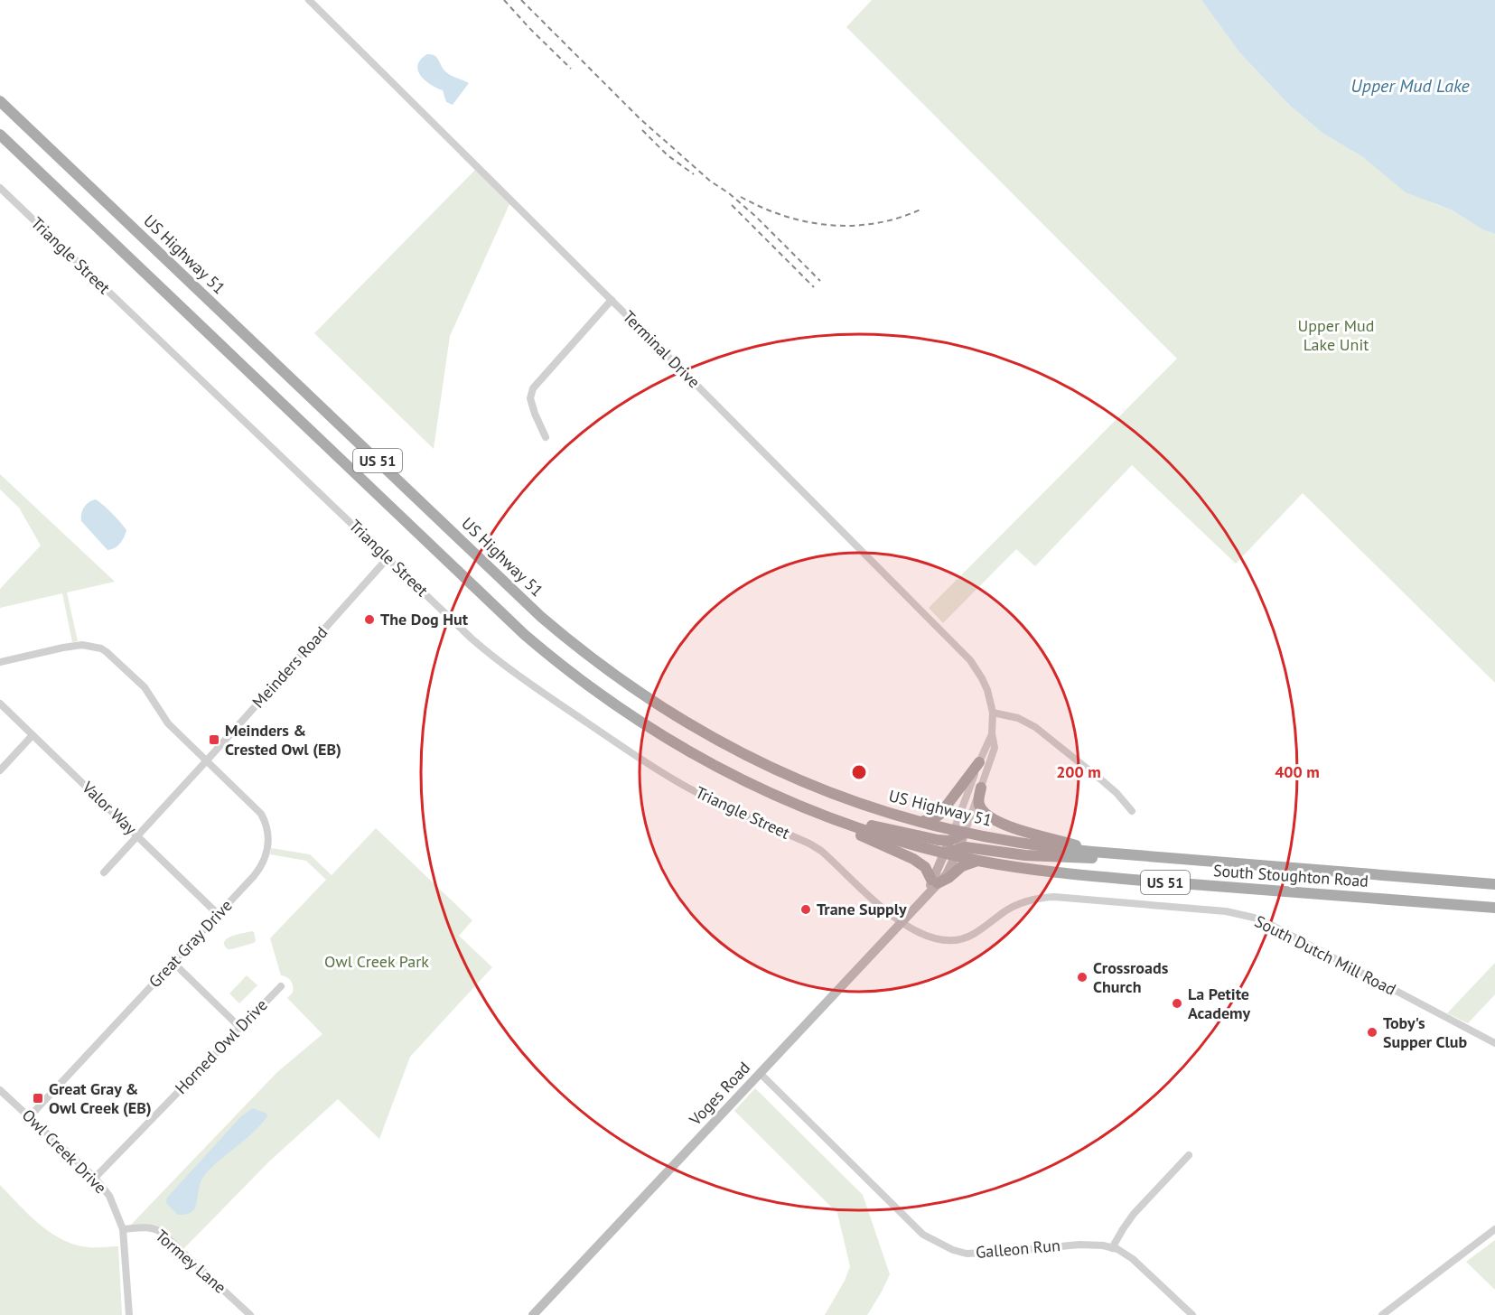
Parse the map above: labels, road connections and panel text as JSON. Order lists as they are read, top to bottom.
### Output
{
  "streets": {
    "main road": ["US Highway 51", "US 51", "South Stoughton Road"],
    "street": [
      "Triangle Street",
      "Terminal Drive",
      "Meinders Road",
      "Valor Way",
      "Great Gray Drive",
      "South Dutch Mill Road",
      "Horned Owl Drive",
      "Voges Road",
      "Owl Creek Drive",
      "Galleon Run",
      "Tormey Lane"
    ]
  },
  "crossings": [
    ["US Highway 51", "Terminal Drive"],
    ["US Highway 51", "US 51"],
    ["US Highway 51", "South Stoughton Road"],
    ["US Highway 51", "Voges Road"],
    ["Triangle Street", "Meinders Road"],
    ["Triangle Street", "South Dutch Mill Road"],
    ["Triangle Street", "Voges Road"],
    ["Terminal Drive", "US 51"],
    ["Terminal Drive", "South Stoughton Road"],
    ["Terminal Drive", "Voges Road"],
    ["US 51", "South Stoughton Road"],
    ["US 51", "Voges Road"],
    ["Meinders Road", "Valor Way"],
    ["Meinders Road", "Great Gray Drive"],
    ["Valor Way", "Great Gray Drive"],
    ["South Stoughton Road", "Voges Road"],
    ["Great Gray Drive", "Owl Creek Drive"],
    ["South Dutch Mill Road", "Voges Road"],
    ["Horned Owl Drive", "Owl Creek Drive"],
    ["Voges Road", "Galleon Run"],
    ["Owl Creek Drive", "Tormey Lane"]
  ],
  "water": ["Upper Mud Lake"],
  "parks": ["Upper Mud Lake Unit", "Owl Creek Park"],
  "places": {
    "other": [
      "The Dog Hut",
      "Trane Supply",
      "Crossroads Church",
      "La Petite Academy",
      "Toby's Supper Club"
    ],
    "transit": ["Meinders & Crested Owl (EB)", "Great Gray & Owl Creek (EB)"]
  },
  "rings": ["200 m", "400 m"]
}
